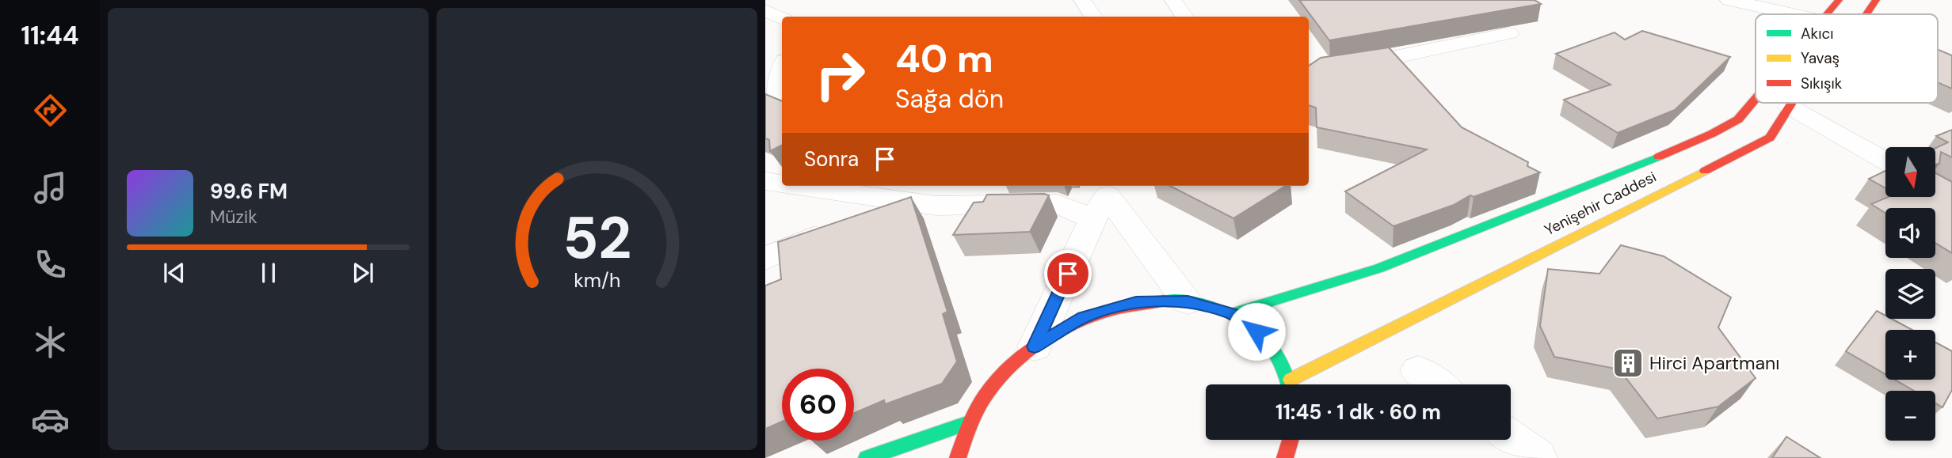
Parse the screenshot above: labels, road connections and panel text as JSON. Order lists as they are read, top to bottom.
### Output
{
  "streets": {
    "main road": ["Yenişehir Caddesi"]
  },
  "places": {
    "building": ["Hirci Apartmanı"]
  },
  "legend": ["Akıcı", "Yavaş", "Sıkışık"],
  "north": "bottom",
  "page": {
    "tabs": "11:44",
    "turn": ["40 m", "Sağa dön"],
    "then": "Sonra",
    "map_buttons": ["+", "−"],
    "song": ["99.6 FM", "Müzik"],
    "limit": "60",
    "trip": "11:45 · 1 dk · 60 m",
    "gauge": ["52", "km/h"]
  }
}
